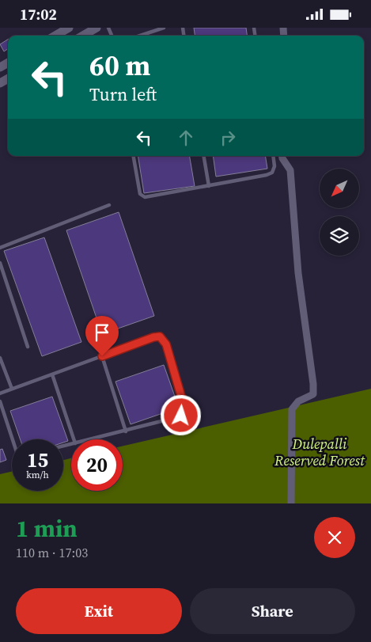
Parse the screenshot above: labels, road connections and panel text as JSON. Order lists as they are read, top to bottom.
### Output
{
  "parks": ["Dulepalli Reserved Forest"],
  "north": "bottom left",
  "page": {
    "status": "17:02",
    "turn": ["60 m", "Turn left"],
    "speed": "15 km/h",
    "limit": "20",
    "heading": ["1 min", "110 m · 17:03"],
    "buttons": ["Exit", "Share"]
  }
}
